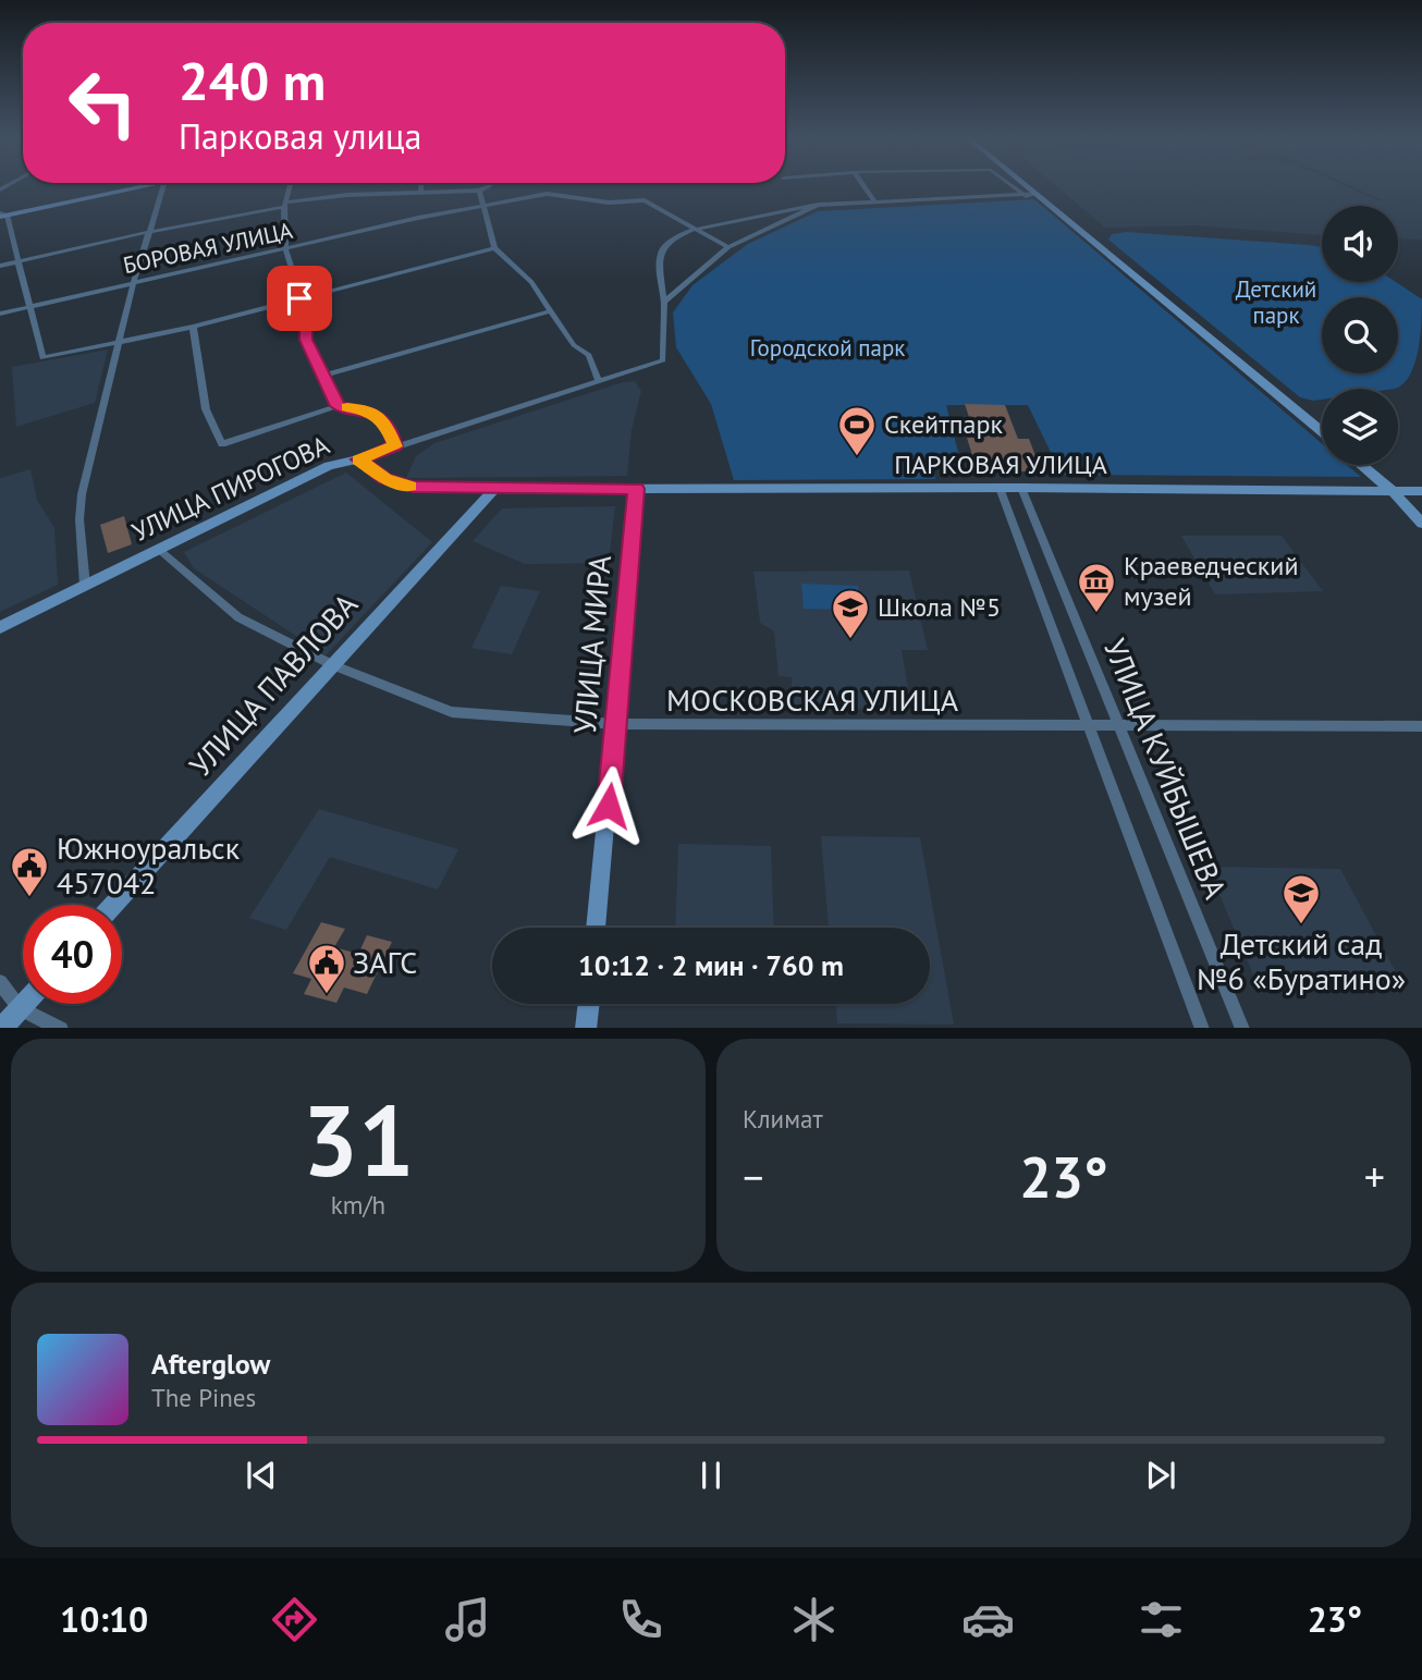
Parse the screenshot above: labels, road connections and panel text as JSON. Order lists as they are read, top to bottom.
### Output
{
  "streets": {
    "street": [
      "БОРОВАЯ УЛИЦА",
      "ПАРКОВАЯ УЛИЦА",
      "УЛИЦА ПИРОГОВА",
      "УЛИЦА МИРА",
      "УЛИЦА ПАВЛОВА",
      "МОСКОВСКАЯ УЛИЦА",
      "УЛИЦА КУЙБЫШЕВА"
    ]
  },
  "crossings": [
    ["ПАРКОВАЯ УЛИЦА", "УЛИЦА ПИРОГОВА"],
    ["ПАРКОВАЯ УЛИЦА", "УЛИЦА МИРА"],
    ["ПАРКОВАЯ УЛИЦА", "УЛИЦА ПАВЛОВА"],
    ["ПАРКОВАЯ УЛИЦА", "УЛИЦА КУЙБЫШЕВА"],
    ["УЛИЦА ПИРОГОВА", "МОСКОВСКАЯ УЛИЦА"],
    ["УЛИЦА МИРА", "МОСКОВСКАЯ УЛИЦА"],
    ["УЛИЦА ПАВЛОВА", "МОСКОВСКАЯ УЛИЦА"],
    ["МОСКОВСКАЯ УЛИЦА", "УЛИЦА КУЙБЫШЕВА"]
  ],
  "parks": ["Детский парк", "Городской парк"],
  "places": {
    "sports": ["Скейтпарк"],
    "museum": ["Краеведческий музей"],
    "school or university": ["Школа №5", "Детский сад №6 «Буратино»"],
    "public building": ["Южноуральск 457042", "ЗАГС"]
  },
  "page": {
    "turn": ["240 m", "Парковая улица"],
    "limit": "40",
    "trip": "10:12 · 2 мин · 760 m",
    "tile": [
      ["31", "km/h"],
      "Климат"
    ],
    "heat": ["−", "23°", "+"],
    "song": ["Afterglow", "The Pines"],
    "tabs": ["10:10", "23°"]
  }
}
